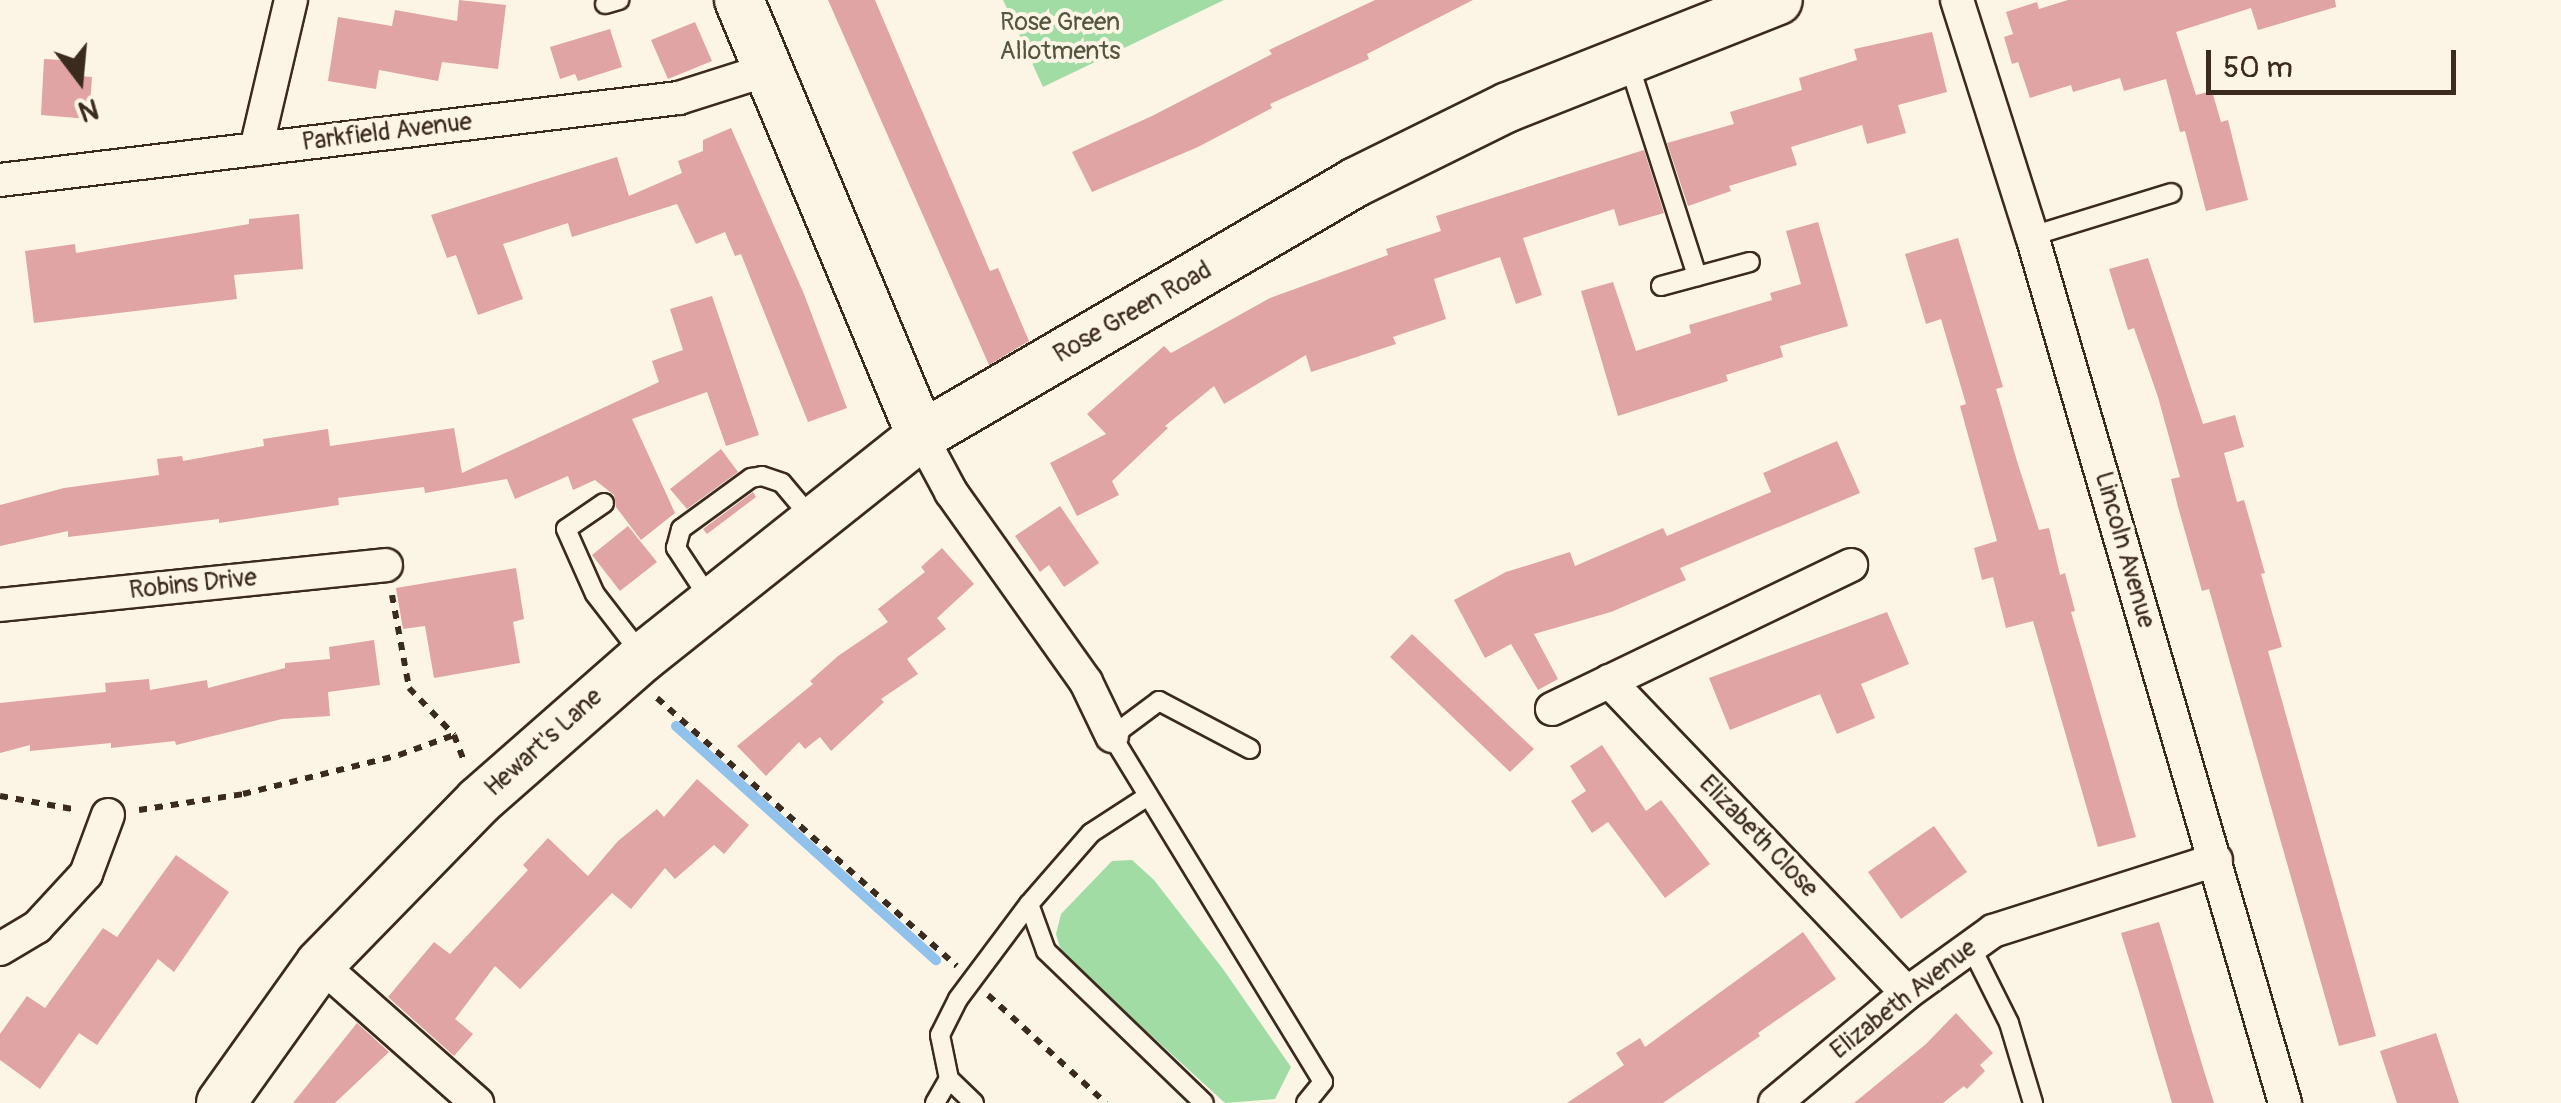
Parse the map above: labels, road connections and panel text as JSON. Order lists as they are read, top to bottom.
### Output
{
  "streets": {
    "street": [
      "Parkfield Avenue",
      "Rose Green Road",
      "Lincoln Avenue",
      "Robins Drive",
      "Hewart's Lane",
      "Elizabeth Close",
      "Elizabeth Avenue"
    ]
  },
  "crossings": [
    ["Rose Green Road", "Hewart's Lane"],
    ["Lincoln Avenue", "Elizabeth Avenue"],
    ["Elizabeth Close", "Elizabeth Avenue"]
  ],
  "parks": ["Rose Green Allotments"],
  "scale_bar": "50 m",
  "north": "bottom"
}
